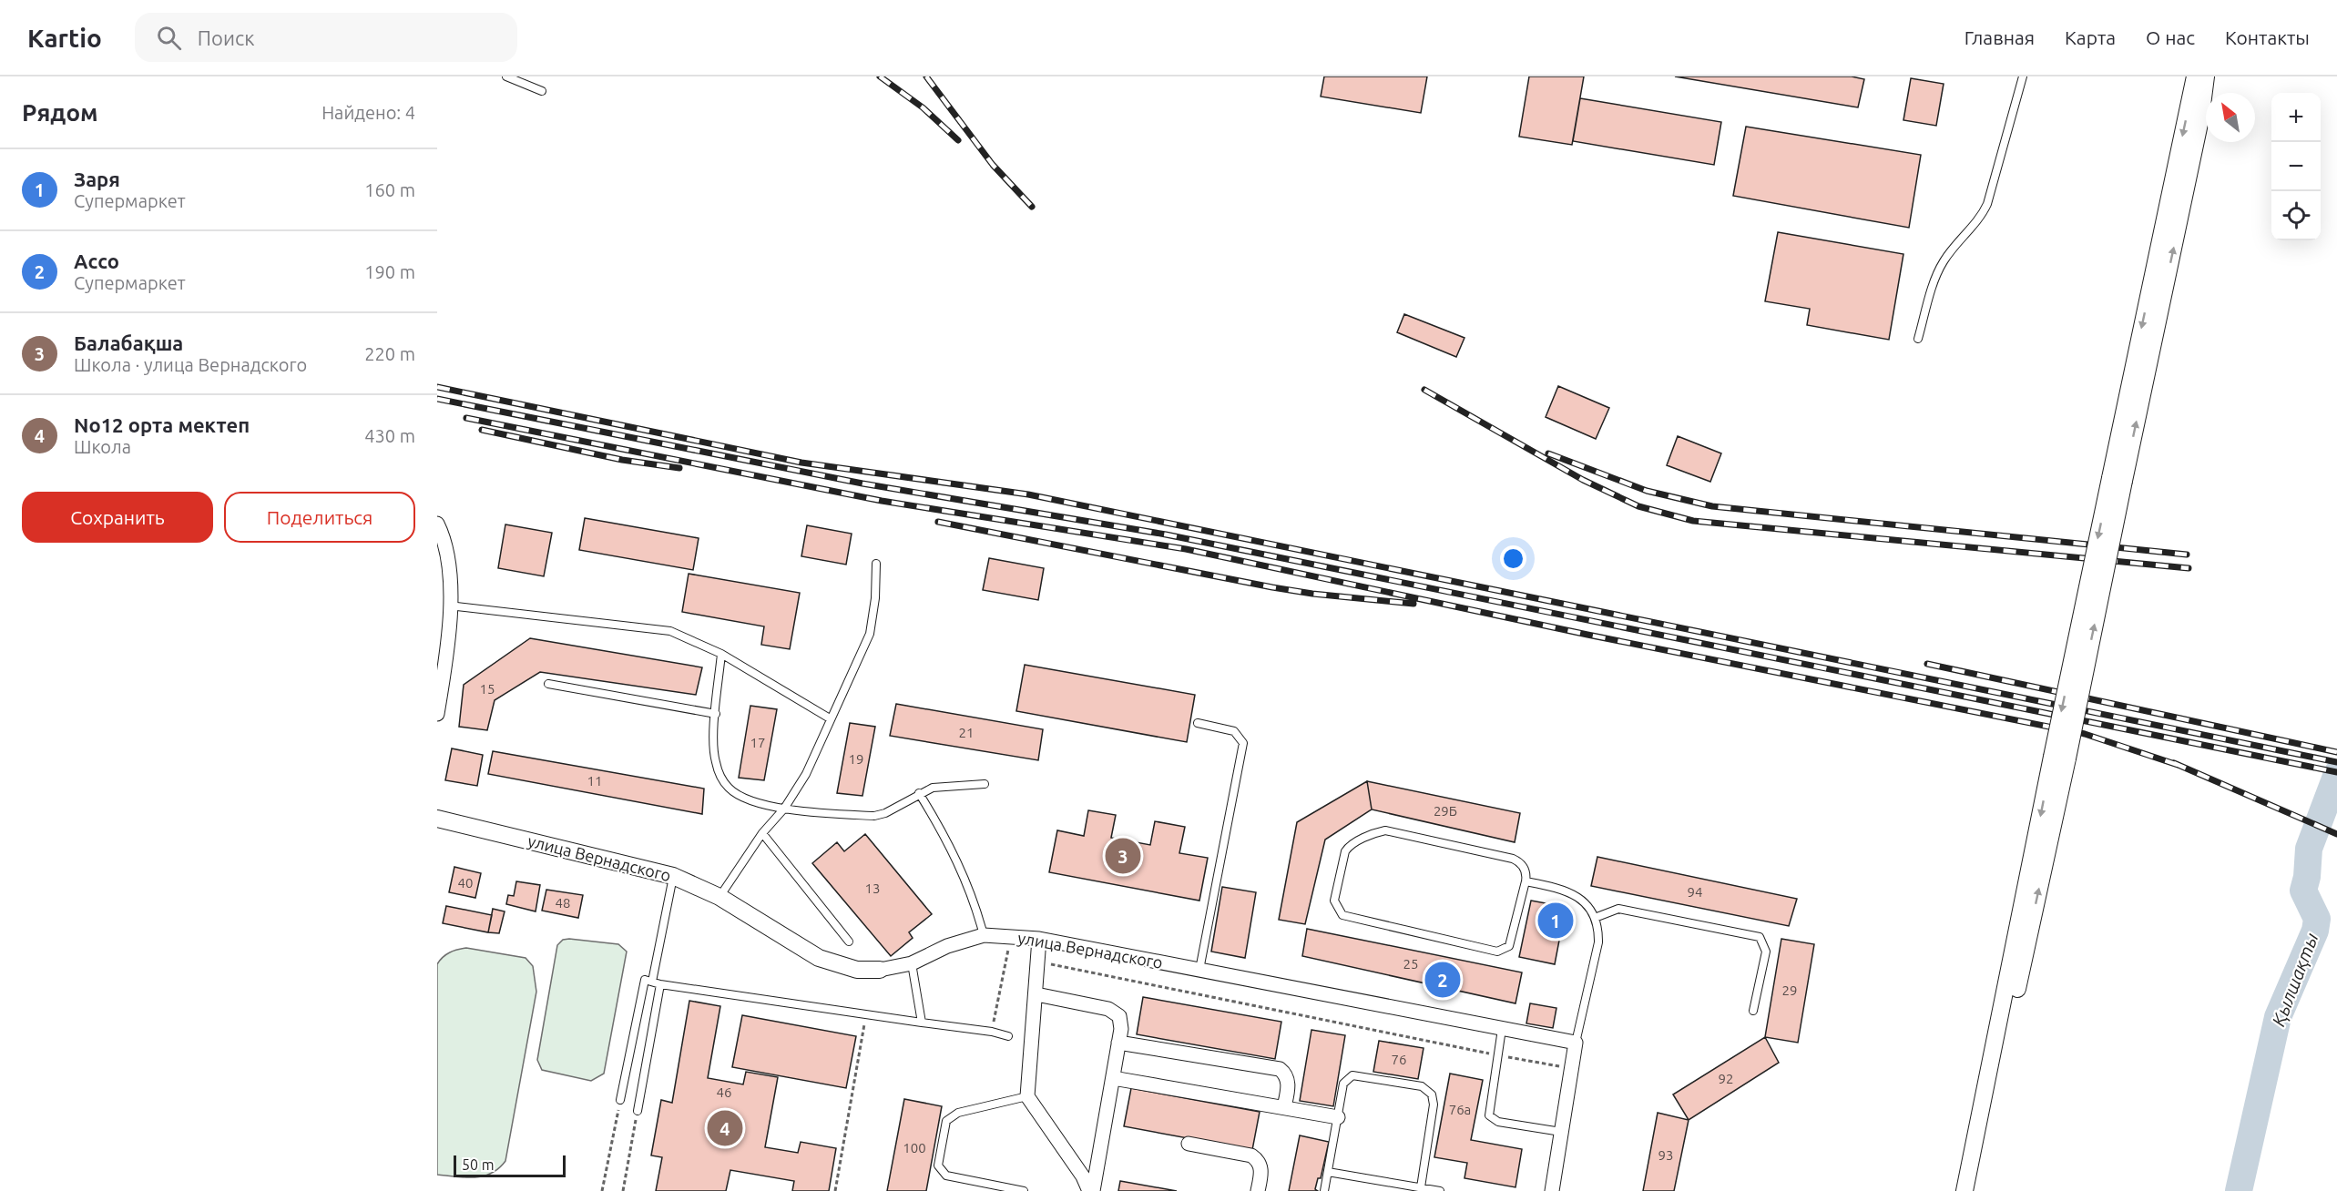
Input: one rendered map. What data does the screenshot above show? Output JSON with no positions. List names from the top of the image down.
{
  "streets": {
    "street": ["улица Вернадского"]
  },
  "water": ["Қылшақты"],
  "house_numbers": [
    "15",
    "21",
    "17",
    "19",
    "11",
    "29Б",
    "40",
    "13",
    "94",
    "48",
    "25",
    "29",
    "76",
    "92",
    "46",
    "76а",
    "100",
    "93"
  ],
  "scale_bar": "50 m",
  "north": "top left",
  "page": {
    "header": "Kartio",
    "search": "Поиск",
    "nav": [
      "Главная",
      "Карта",
      "О нас",
      "Контакты"
    ],
    "heading": ["Рядом", "Найдено: 4"],
    "map_buttons": ["+", "−"],
    "list": [
      {
        "mark": "1",
        "name": "Заря",
        "note": "Супермаркет",
        "value": "160 m"
      },
      {
        "mark": "2",
        "name": "Ассо",
        "note": "Супермаркет",
        "value": "190 m"
      },
      {
        "mark": "3",
        "name": "Балабақша",
        "note": "Школа · улица Вернадского",
        "value": "220 m"
      },
      {
        "mark": "4",
        "name": "No12 орта мектеп",
        "note": "Школа",
        "value": "430 m"
      }
    ],
    "buttons": ["Сохранить", "Поделиться"],
    "pins": [
      "3",
      "1",
      "2",
      "4"
    ],
    "scale": "50 m"
  }
}
